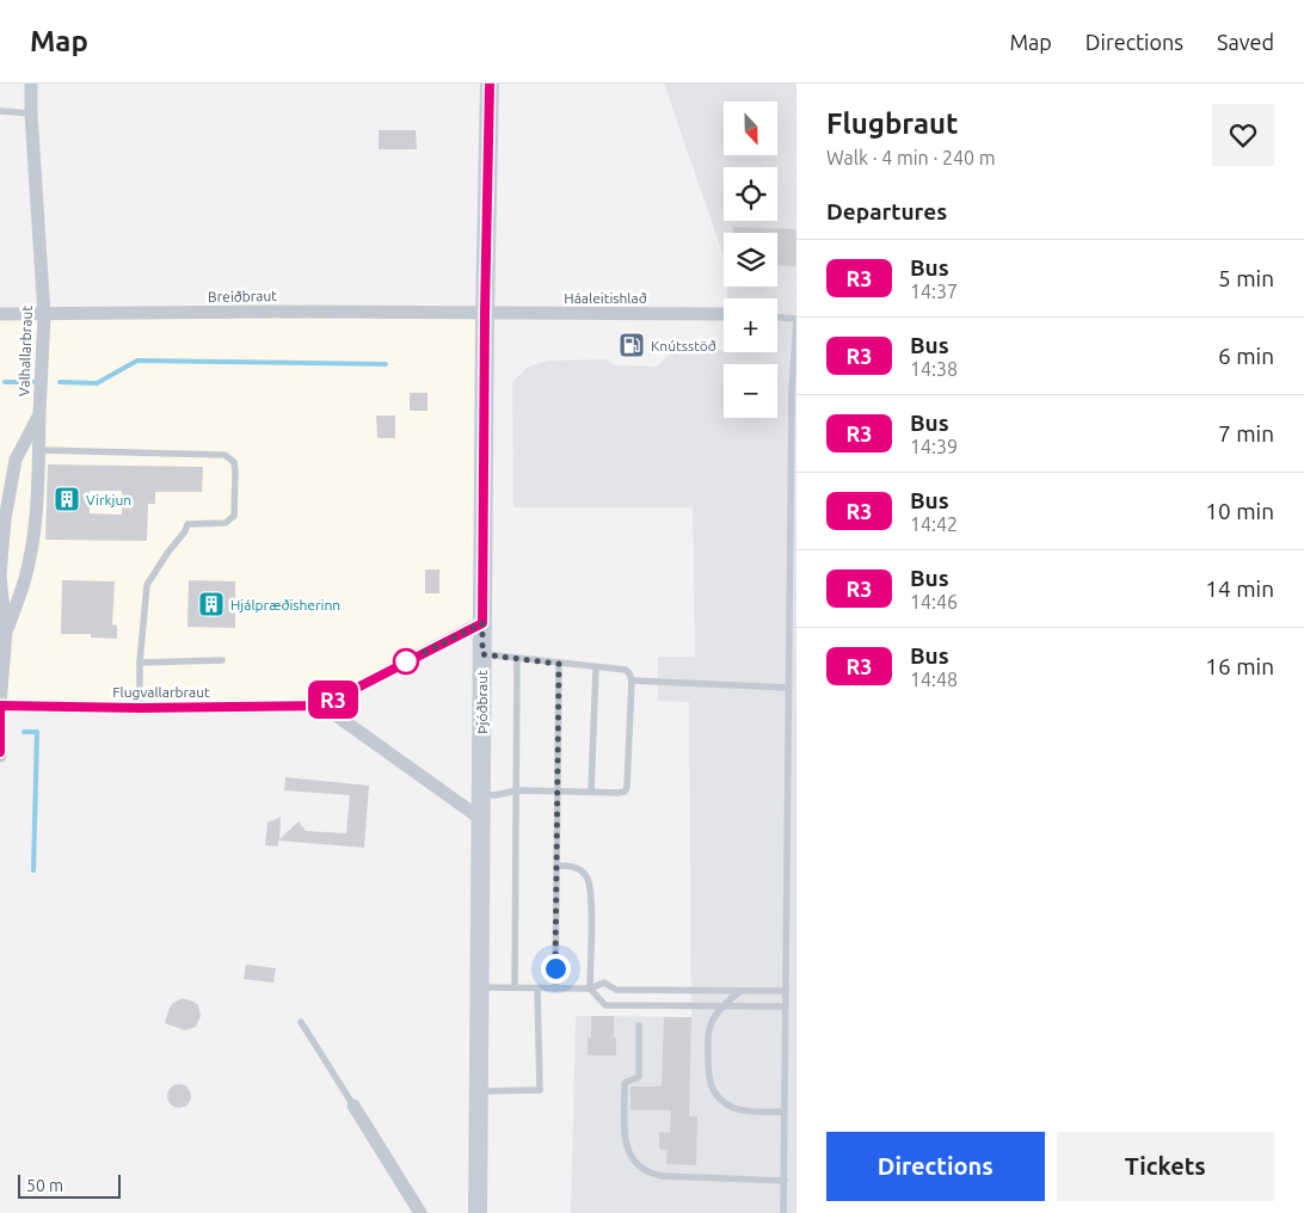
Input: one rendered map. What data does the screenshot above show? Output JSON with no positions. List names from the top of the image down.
{
  "streets": {
    "street": [
      "Breiðbraut",
      "Háaleitishlað",
      "Valhallarbraut",
      "Flugvallarbraut",
      "Þjóðbraut"
    ]
  },
  "crossings": [
    ["Breiðbraut", "Háaleitishlað"],
    ["Breiðbraut", "Valhallarbraut"],
    ["Breiðbraut", "Þjóðbraut"],
    ["Háaleitishlað", "Þjóðbraut"],
    ["Valhallarbraut", "Flugvallarbraut"],
    ["Flugvallarbraut", "Þjóðbraut"]
  ],
  "places": {
    "fuel station": ["Knútsstöð"],
    "building": ["Virkjun", "Hjálpræðisherinn"]
  },
  "lines": ["bus line R3"],
  "scale_bar": "50 m",
  "north": "bottom",
  "page": {
    "header": "Map",
    "nav": ["Map", "Directions", "Saved"],
    "on_map": "R3",
    "heading": [
      ["Flugbraut", "Walk · 4 min · 240 m"],
      "Departures"
    ],
    "map_buttons": ["+", "−"],
    "list": [
      {
        "mark": "R3",
        "name": "Bus",
        "note": "14:37",
        "value": "5 min"
      },
      {
        "mark": "R3",
        "name": "Bus",
        "note": "14:38",
        "value": "6 min"
      },
      {
        "mark": "R3",
        "name": "Bus",
        "note": "14:39",
        "value": "7 min"
      },
      {
        "mark": "R3",
        "name": "Bus",
        "note": "14:42",
        "value": "10 min"
      },
      {
        "mark": "R3",
        "name": "Bus",
        "note": "14:46",
        "value": "14 min"
      },
      {
        "mark": "R3",
        "name": "Bus",
        "note": "14:48",
        "value": "16 min"
      }
    ],
    "buttons": ["Directions", "Tickets"],
    "scale": "50 m"
  }
}
